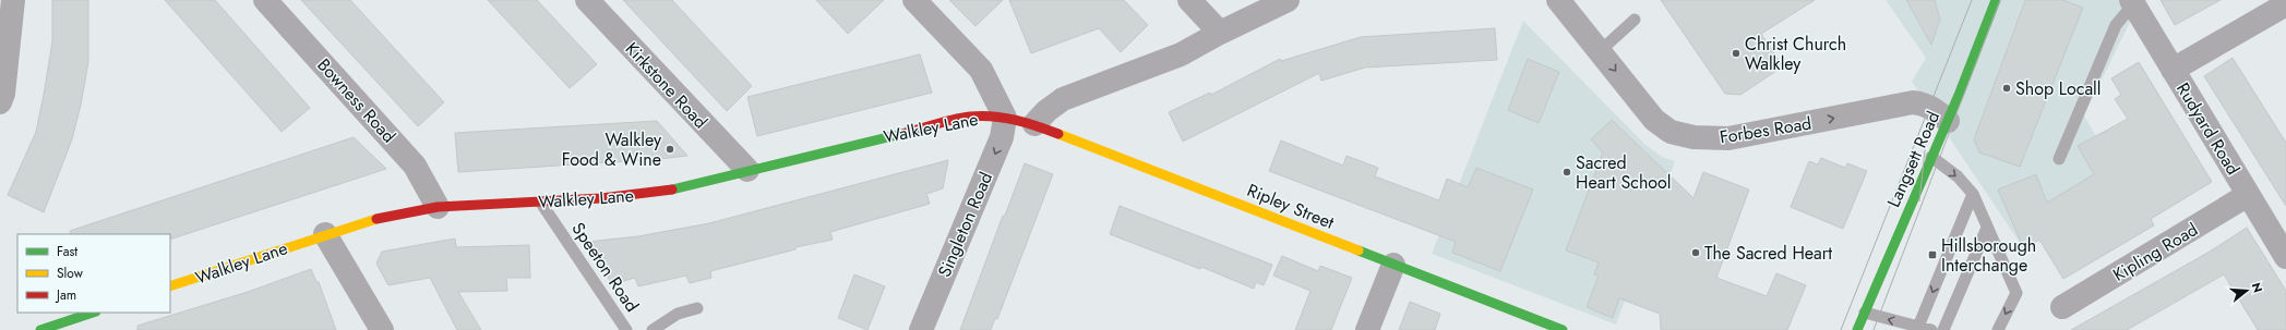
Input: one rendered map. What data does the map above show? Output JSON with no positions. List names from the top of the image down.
{
  "streets": {
    "street": [
      "Kirkstone Road",
      "Bowness Road",
      "Walkley Lane",
      "Rudyard Road",
      "Forbes Road",
      "Langsett Road",
      "Ripley Street",
      "Singleton Road",
      "Kipling Road"
    ],
    "lane": ["Speeton Road"]
  },
  "crossings": [
    ["Kirkstone Road", "Walkley Lane"],
    ["Bowness Road", "Walkley Lane"],
    ["Walkley Lane", "Ripley Street"],
    ["Walkley Lane", "Singleton Road"],
    ["Walkley Lane", "Speeton Road"],
    ["Rudyard Road", "Kipling Road"],
    ["Forbes Road", "Langsett Road"],
    ["Ripley Street", "Singleton Road"]
  ],
  "one_way": ["Forbes Road", "Singleton Road"],
  "places": {
    "other": [
      "Christ Church Walkley",
      "Shop Locall",
      "Walkley Food & Wine",
      "Sacred Heart School",
      "The Sacred Heart"
    ],
    "transit": ["Hillsborough Interchange"]
  },
  "legend": ["Fast", "Slow", "Jam"],
  "north": "right"
}
